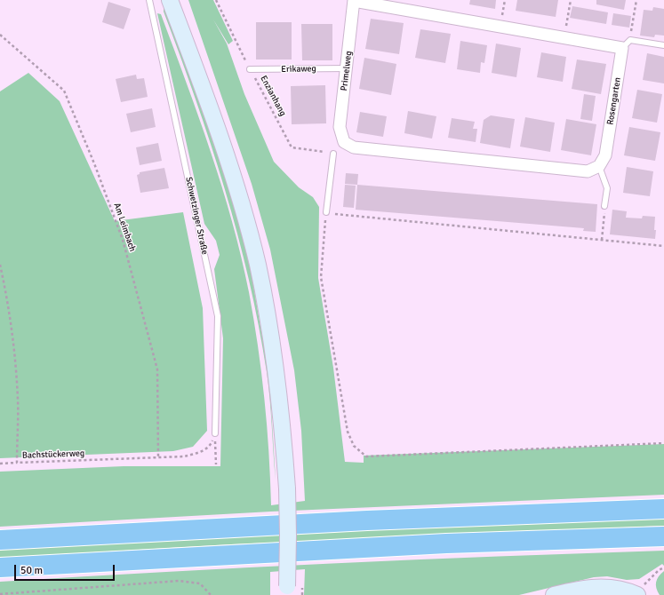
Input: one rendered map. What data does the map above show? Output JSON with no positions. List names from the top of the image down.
{
  "streets": {
    "street": ["Primelweg", "Rosengarten"],
    "lane": ["Erikaweg", "Schwetzinger Straße"],
    "path": ["Enzianhang", "Am Leimbach", "Bachstückerweg"]
  },
  "crossings": [
    ["Erikaweg", "Primelweg"],
    ["Erikaweg", "Enzianhang"],
    ["Primelweg", "Rosengarten"],
    ["Schwetzinger Straße", "Bachstückerweg"],
    ["Am Leimbach", "Bachstückerweg"]
  ],
  "scale_bar": "50 m"
}
